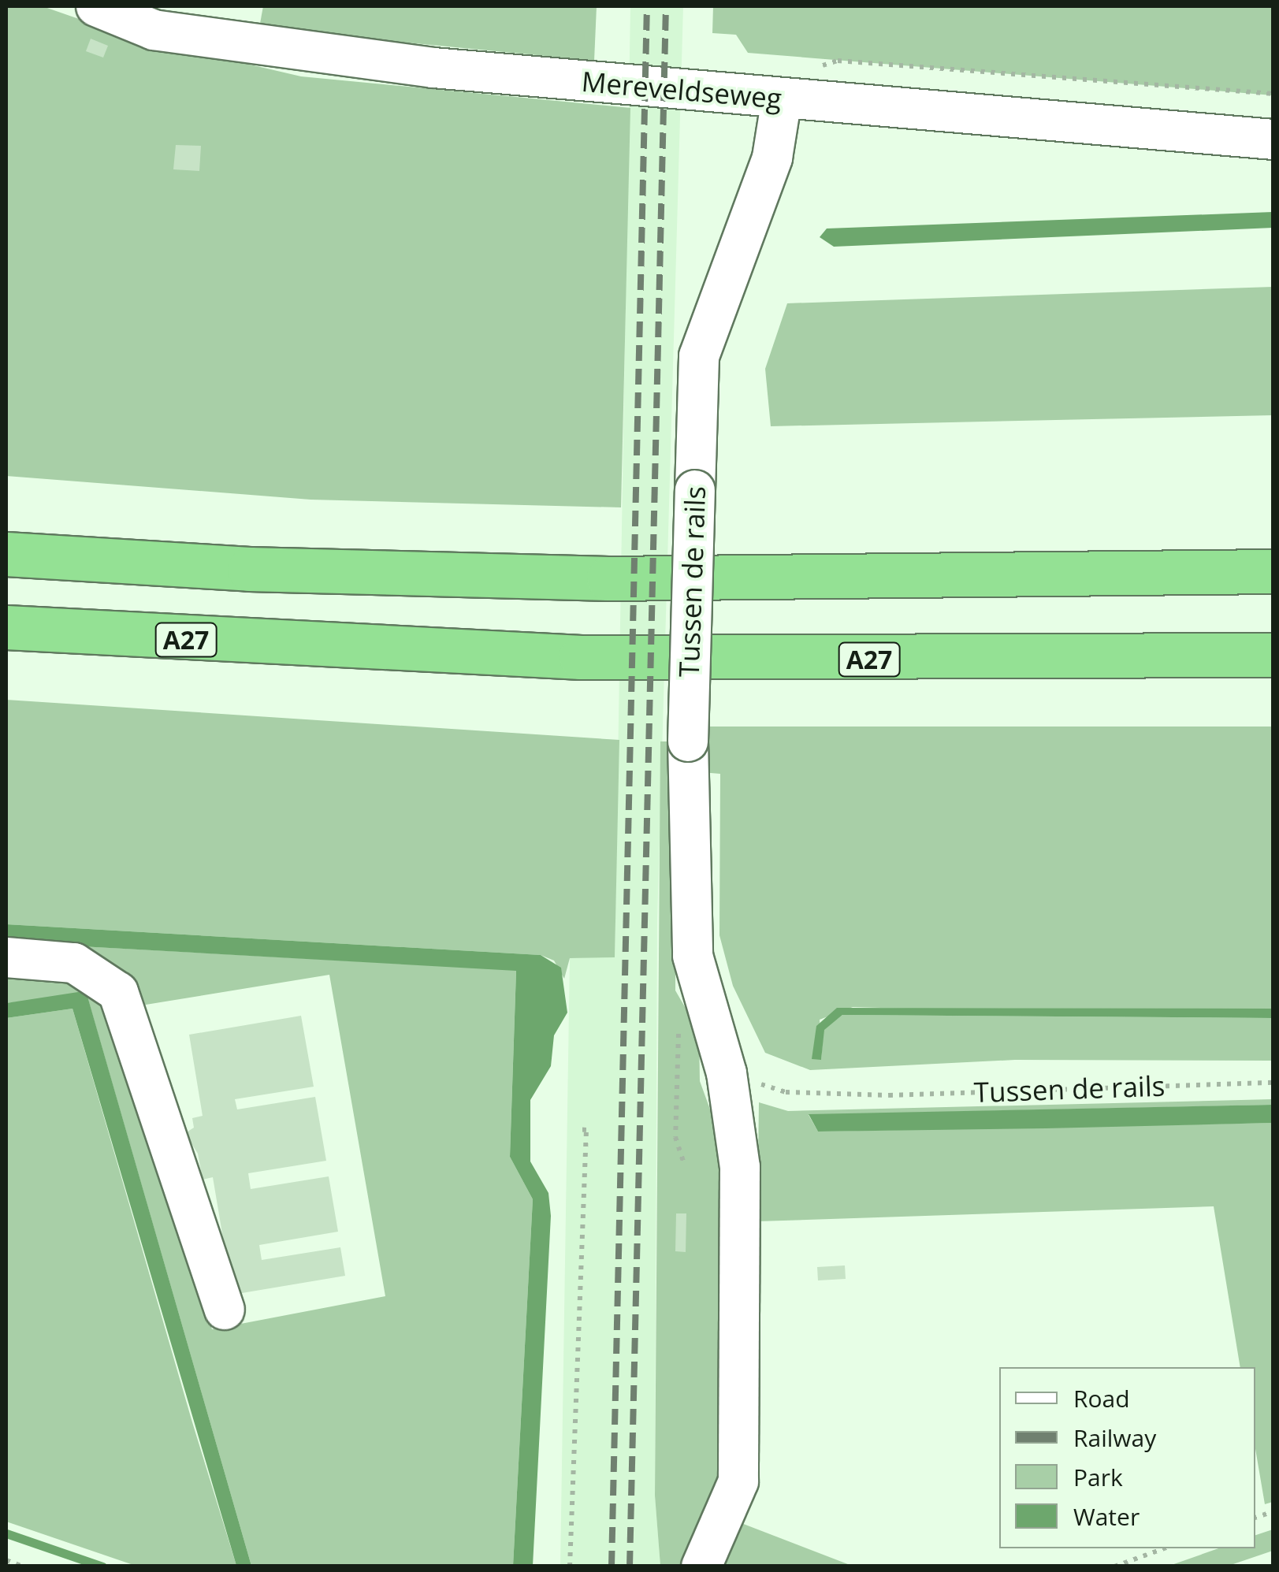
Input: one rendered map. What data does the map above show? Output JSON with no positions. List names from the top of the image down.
{
  "streets": {
    "highway": ["A27"],
    "street": ["Mereveldseweg", "Tussen de rails"]
  },
  "crossings": [
    ["Mereveldseweg", "Tussen de rails"]
  ],
  "legend": [
    "Road",
    "Railway",
    "Park",
    "Water"
  ]
}
